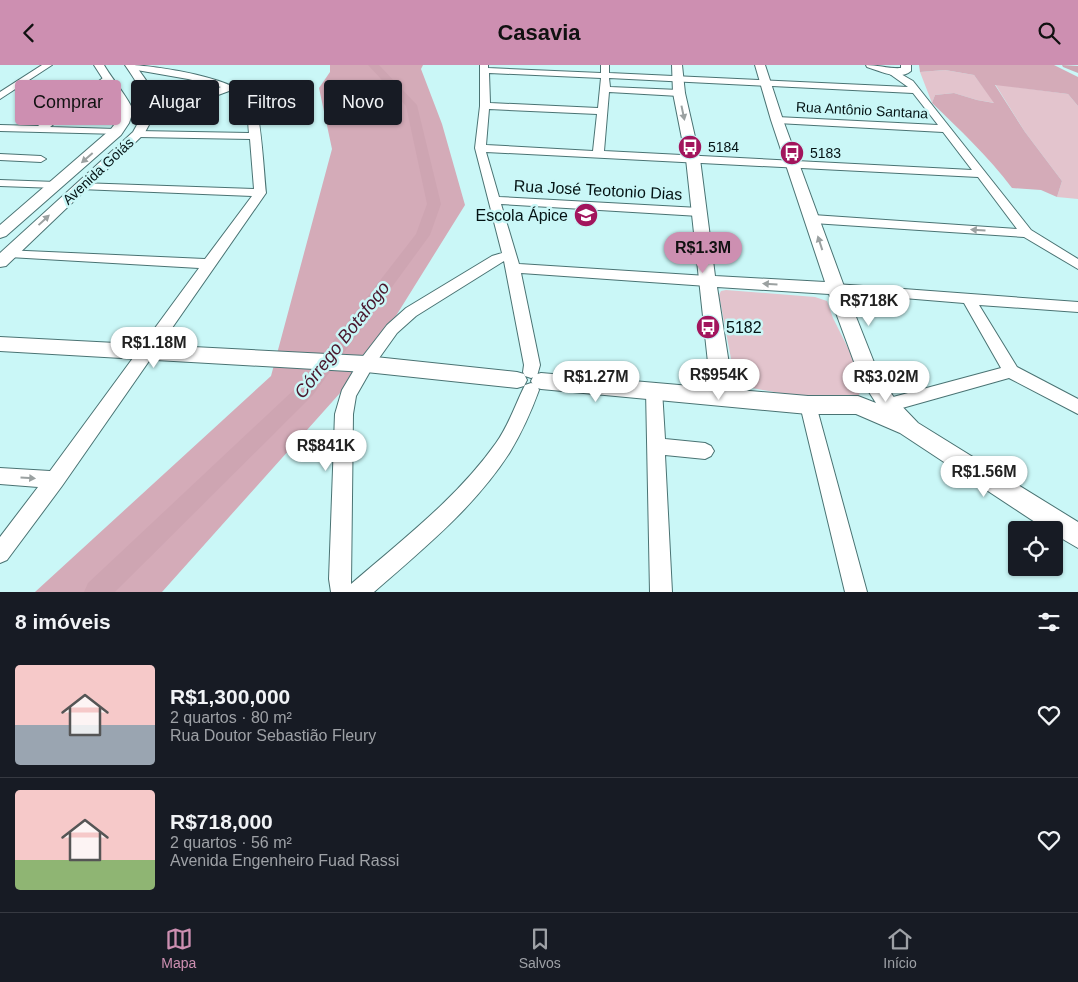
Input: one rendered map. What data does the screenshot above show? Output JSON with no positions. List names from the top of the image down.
{
  "streets": {
    "main road": ["Avenida Goiás"],
    "street": ["Rua Antônio Santana", "Rua José Teotonio Dias"]
  },
  "water": ["Córrego Botafogo"],
  "places": {
    "bus stop": ["5184", "5183", "5182"],
    "school or university": ["Escola Ápice"]
  },
  "page": {
    "header": "Casavia",
    "chip": [
      "Comprar",
      "Alugar",
      "Filtros",
      "Novo"
    ],
    "price": [
      "R$1.3M",
      "R$718K",
      "R$1.18M",
      "R$954K",
      "R$1.27M",
      "R$3.02M",
      "R$841K",
      "R$1.56M"
    ],
    "heading": "8 imóveis",
    "list": [
      {
        "name": "R$1,300,000",
        "note": "2 quartos · 80 m² · Rua Doutor Sebastião Fleury"
      },
      {
        "name": "R$718,000",
        "note": "2 quartos · 56 m² · Avenida Engenheiro Fuad Rassi"
      }
    ],
    "tabs": ["Mapa", "Salvos", "Início"]
  }
}
